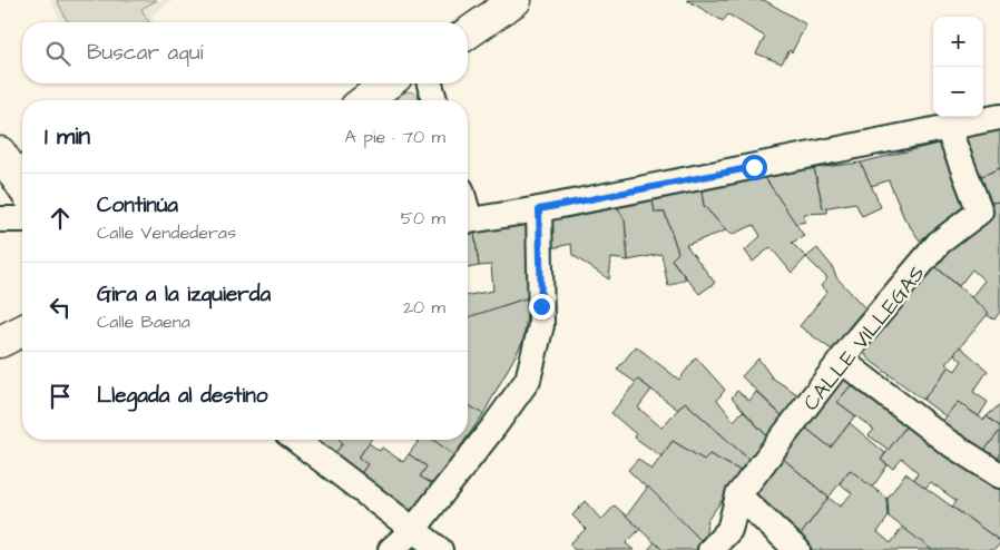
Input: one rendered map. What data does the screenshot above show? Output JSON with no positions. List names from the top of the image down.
{
  "streets": {
    "street": ["CALLE VILLEGAS"]
  },
  "page": {
    "map_buttons": ["+", "−"],
    "search": "Buscar aquí",
    "heading": ["1 min", "A pie · 70 m"],
    "list": [
      ["Continúa", "Calle Vendederas", "50 m"],
      ["Gira a la izquierda", "Calle Baena", "20 m"],
      "Llegada al destino"
    ]
  }
}
